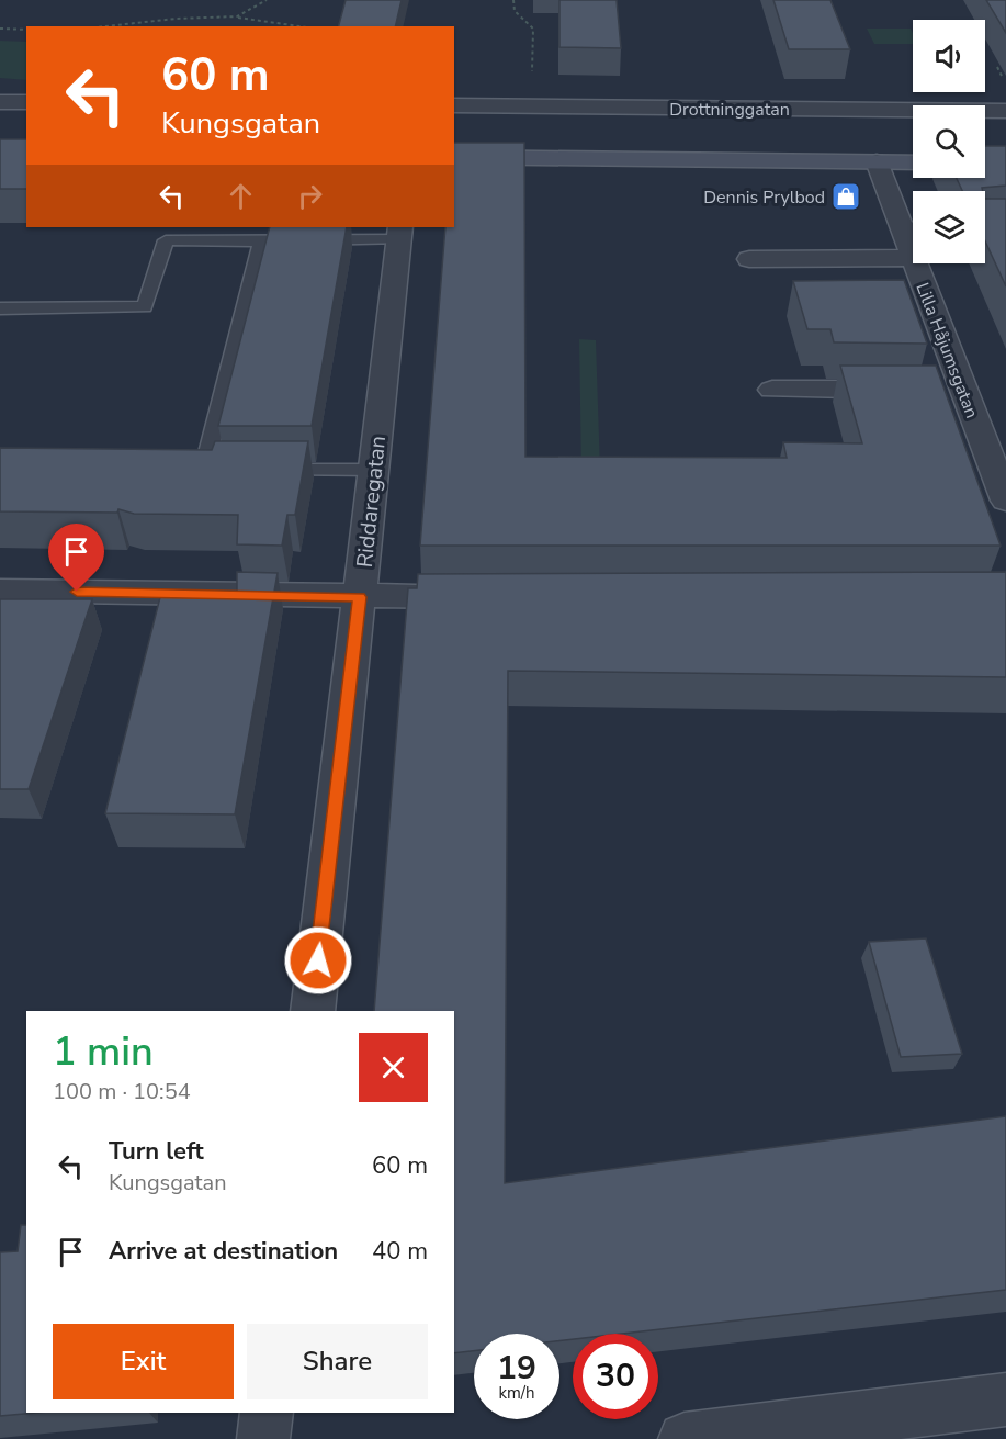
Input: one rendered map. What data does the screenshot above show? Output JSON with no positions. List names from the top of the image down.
{
  "streets": {
    "street": ["Drottninggatan", "Lilla Håjumsgatan", "Riddaregatan"]
  },
  "places": {
    "shop": ["Dennis Prylbod"]
  },
  "page": {
    "turn": ["60 m", "Kungsgatan"],
    "heading": ["1 min", "100 m · 10:54"],
    "list": [
      {
        "name": "Turn left",
        "note": "Kungsgatan",
        "value": "60 m"
      },
      {
        "name": "Arrive at destination",
        "value": "40 m"
      }
    ],
    "buttons": ["Exit", "Share"],
    "speed": "19 km/h",
    "limit": "30"
  }
}
